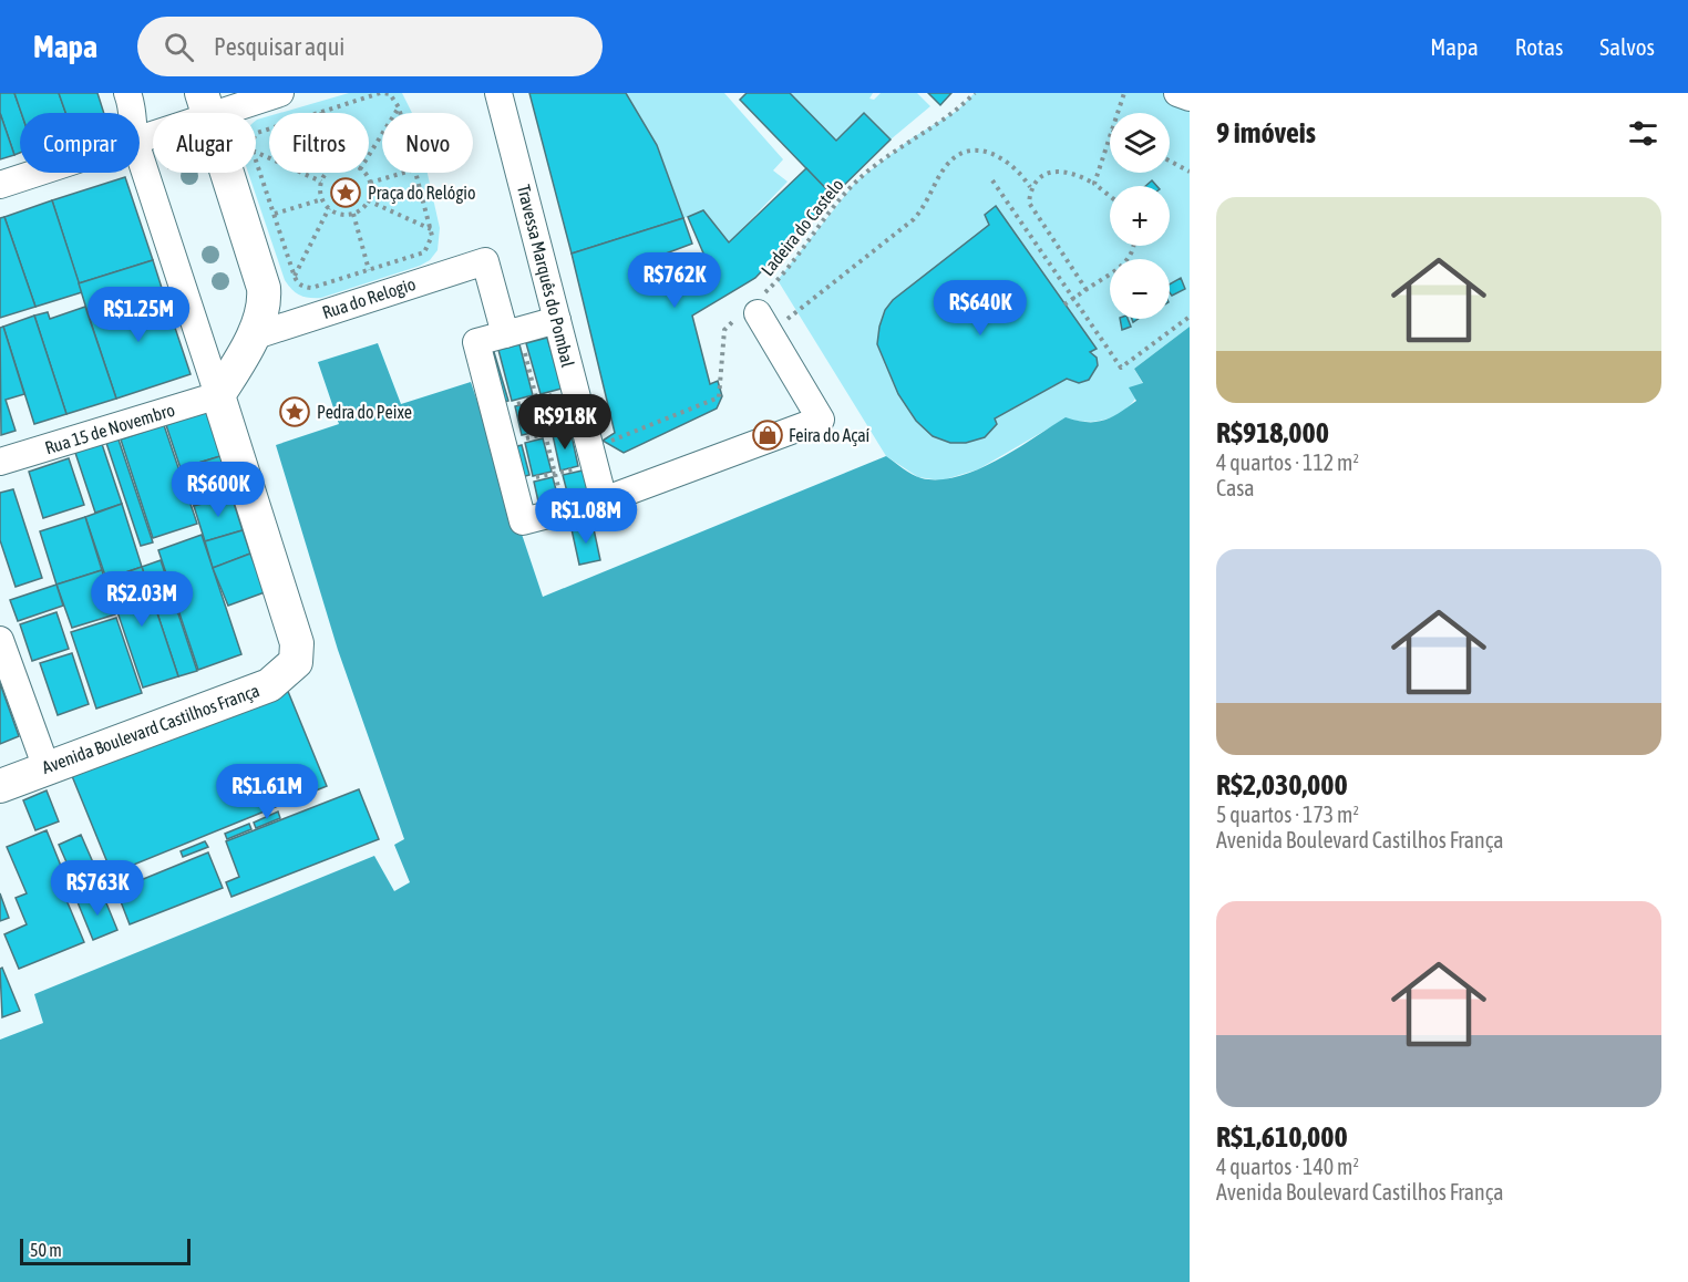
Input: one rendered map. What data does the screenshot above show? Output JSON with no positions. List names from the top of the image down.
{
  "streets": {
    "main road": ["Avenida Boulevard Castilhos França"],
    "street": ["Travessa Marquês do Pombal", "Rua do Relogio", "Rua 15 de Novembro"],
    "path": ["Ladeira do Castelo"]
  },
  "crossings": [
    ["Ladeira do Castelo", "Travessa Marquês do Pombal"],
    ["Rua 15 de Novembro", "Avenida Boulevard Castilhos França"]
  ],
  "places": {
    "place": ["Praça do Relógio", "Pedra do Peixe"],
    "shop": ["Feira do Açaí"]
  },
  "scale_bar": "50 m",
  "page": {
    "header": "Mapa",
    "search": "Pesquisar aqui",
    "nav": ["Mapa", "Rotas", "Salvos"],
    "heading": "9 imóveis",
    "map_buttons": ["+", "−"],
    "chip": [
      "Comprar",
      "Alugar",
      "Filtros",
      "Novo"
    ],
    "list": [
      {
        "name": "R$918,000",
        "note": "4 quartos · 112 m² · Casa"
      },
      {
        "name": "R$2,030,000",
        "note": "5 quartos · 173 m² · Avenida Boulevard Castilhos França"
      },
      {
        "name": "R$1,610,000",
        "note": "4 quartos · 140 m² · Avenida Boulevard Castilhos França"
      }
    ],
    "price": [
      "R$762K",
      "R$640K",
      "R$1.25M",
      "R$918K",
      "R$600K",
      "R$1.08M",
      "R$2.03M",
      "R$1.61M",
      "R$763K"
    ],
    "scale": "50 m"
  }
}
